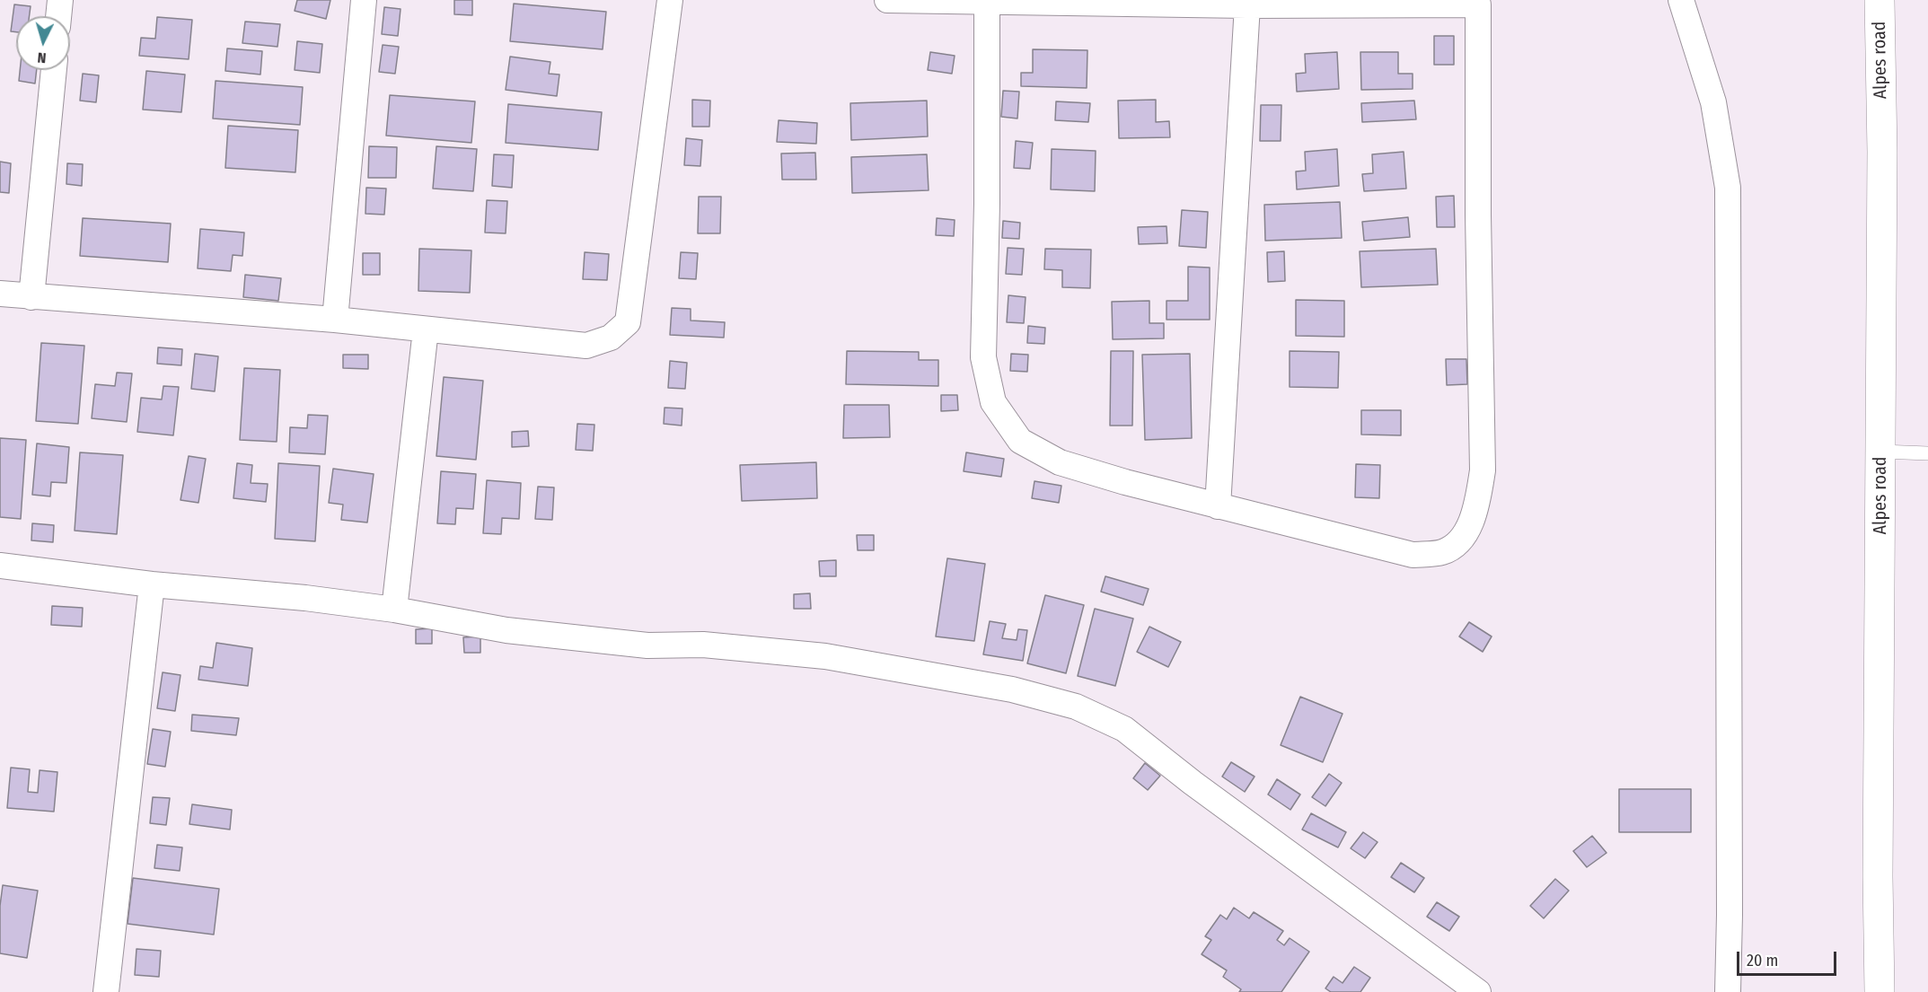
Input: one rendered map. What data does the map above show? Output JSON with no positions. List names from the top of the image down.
{
  "streets": {
    "street": ["Alpes road"]
  },
  "scale_bar": "20 m",
  "north": "bottom"
}
